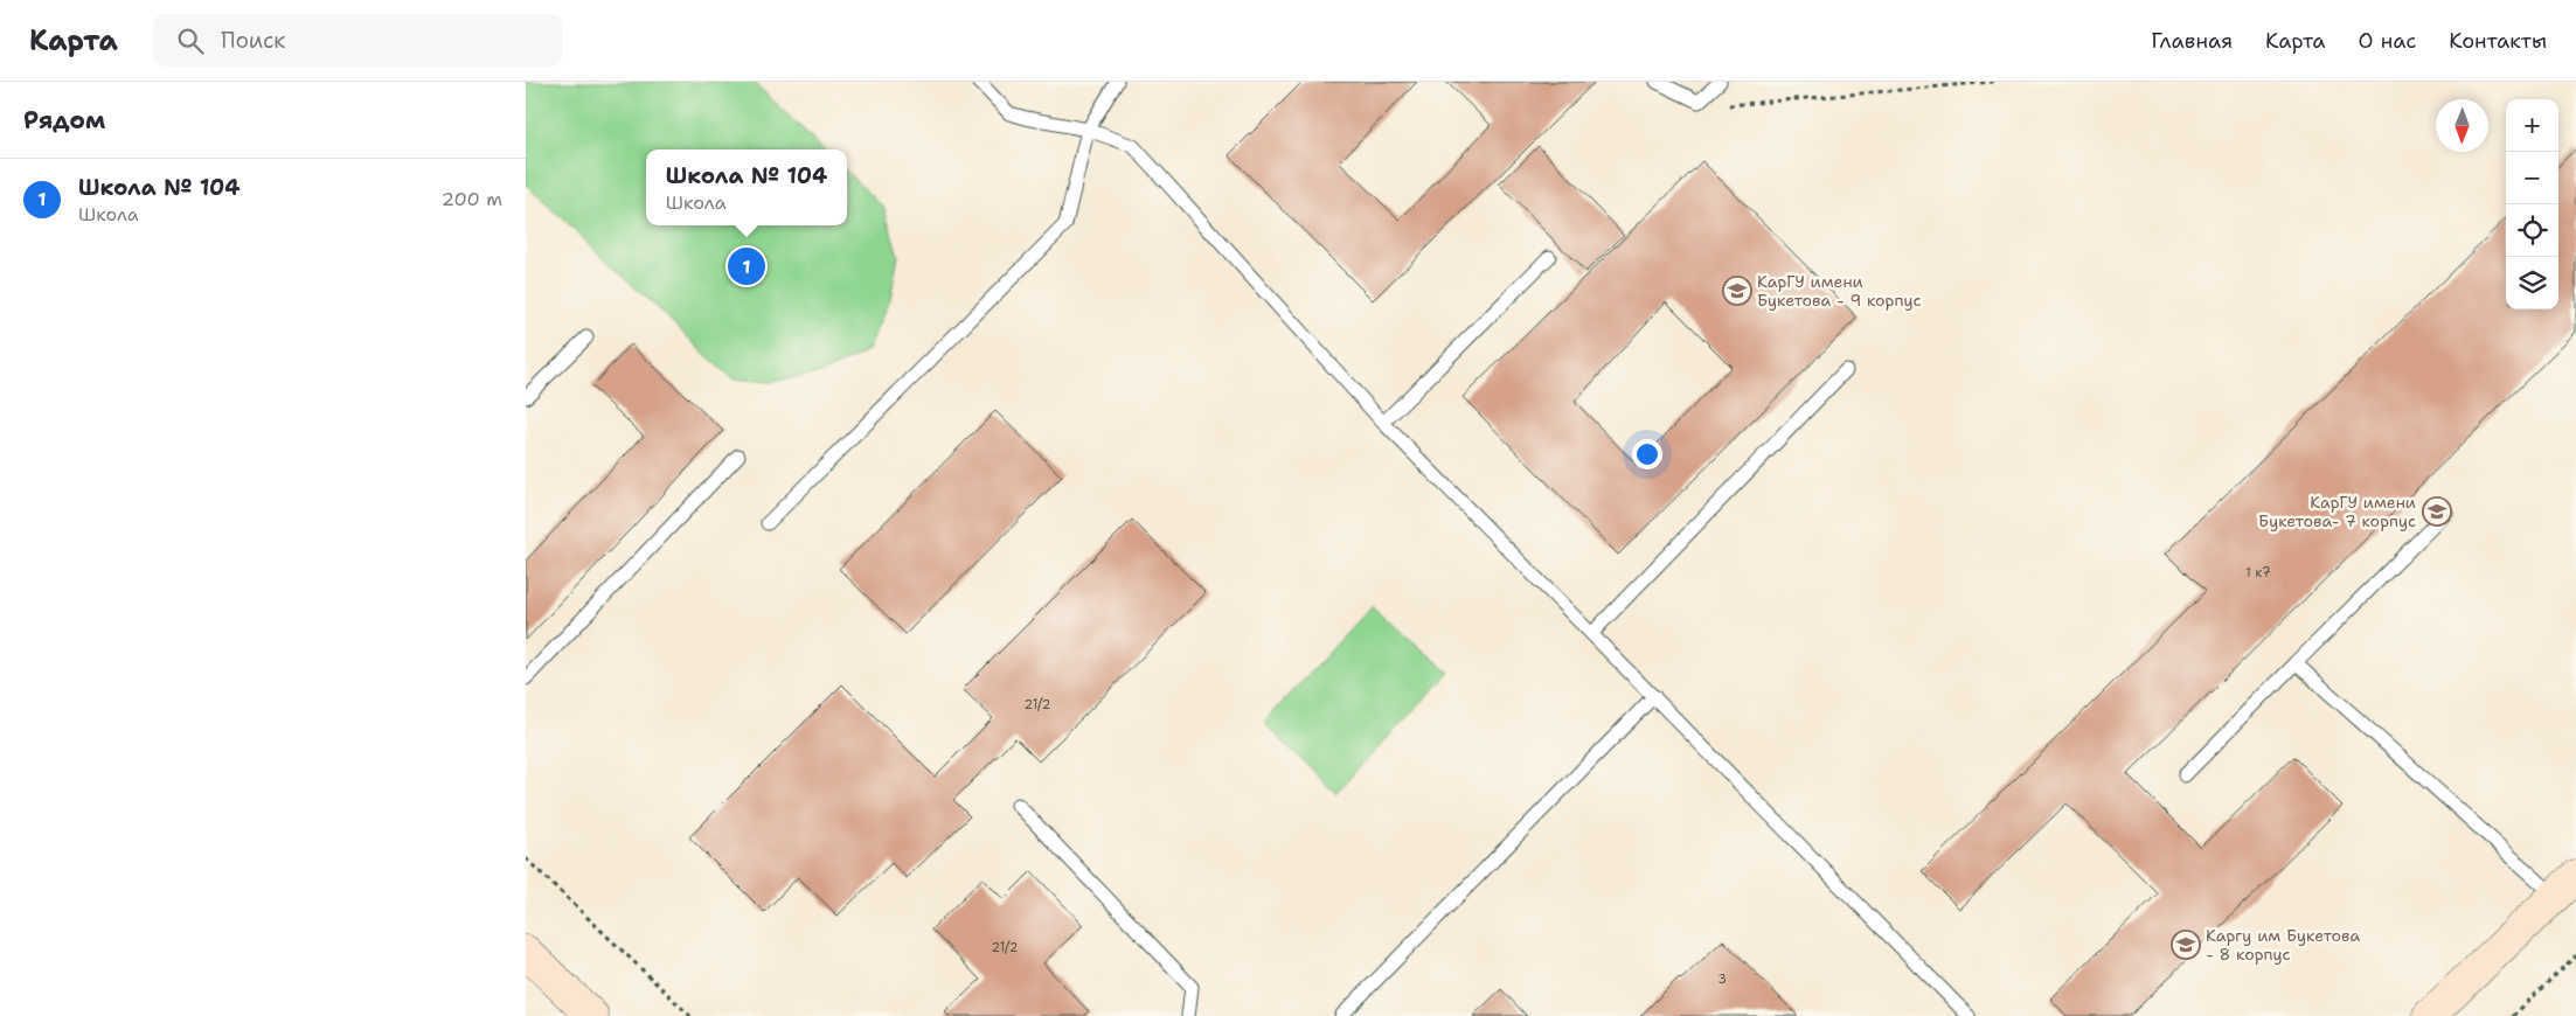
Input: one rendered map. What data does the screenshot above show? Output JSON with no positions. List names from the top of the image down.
{
  "places": {
    "school or university": ["КарГУ имени Букетова - 9 корпус", "КарГУ имени Букетова- 7 корпус", "Каргу им Букетова - 8 корпус"]
  },
  "house_numbers": [
    "1 к7",
    "21/2",
    "21/2",
    "3"
  ],
  "north": "bottom",
  "page": {
    "header": "Карта",
    "search": "Поиск",
    "nav": [
      "Главная",
      "Карта",
      "О нас",
      "Контакты"
    ],
    "heading": "Рядом",
    "map_buttons": ["+", "−"],
    "popup": ["Школа № 104", "Школа"],
    "list": [
      {
        "mark": "1",
        "name": "Школа № 104",
        "note": "Школа",
        "value": "200 m"
      }
    ],
    "pins": "1"
  }
}
